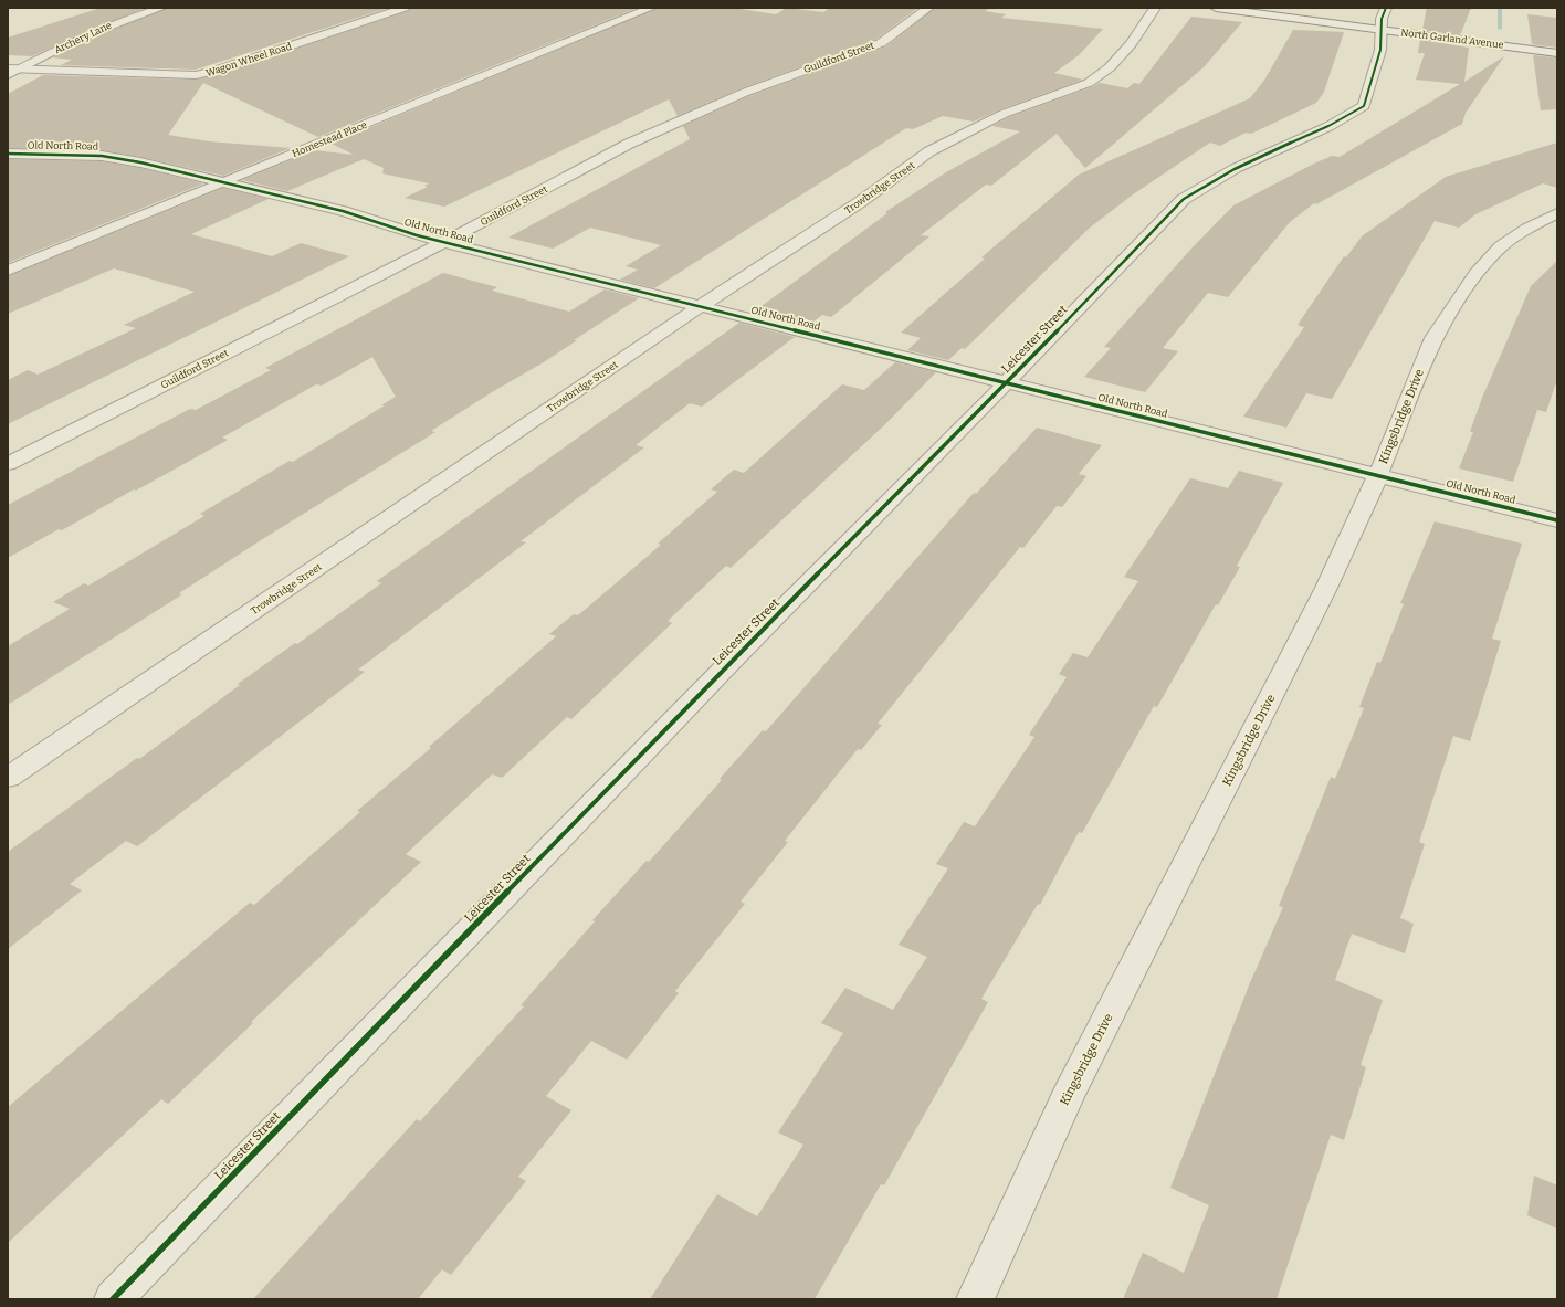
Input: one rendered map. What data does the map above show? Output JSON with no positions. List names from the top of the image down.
{
  "streets": {
    "street": [
      "Archery Lane",
      "North Garland Avenue",
      "Guildford Street",
      "Wagon Wheel Road",
      "Homestead Place",
      "Old North Road",
      "Trowbridge Street",
      "Leicester Street",
      "Kingsbridge Drive"
    ]
  },
  "crossings": [
    ["Archery Lane", "Wagon Wheel Road"],
    ["North Garland Avenue", "Leicester Street"],
    ["Guildford Street", "Old North Road"],
    ["Homestead Place", "Old North Road"],
    ["Old North Road", "Trowbridge Street"],
    ["Old North Road", "Leicester Street"],
    ["Old North Road", "Kingsbridge Drive"]
  ]
}
